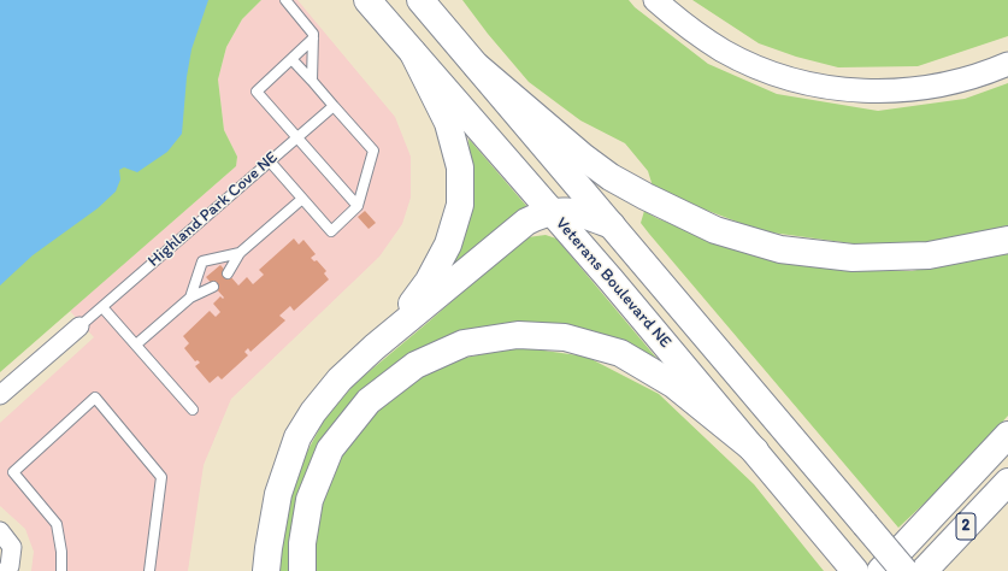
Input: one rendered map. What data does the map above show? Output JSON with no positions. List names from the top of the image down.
{
  "streets": {
    "main road": ["Veterans Boulevard NE", "2"],
    "street": ["Highland Park Cove NE"]
  }
}
